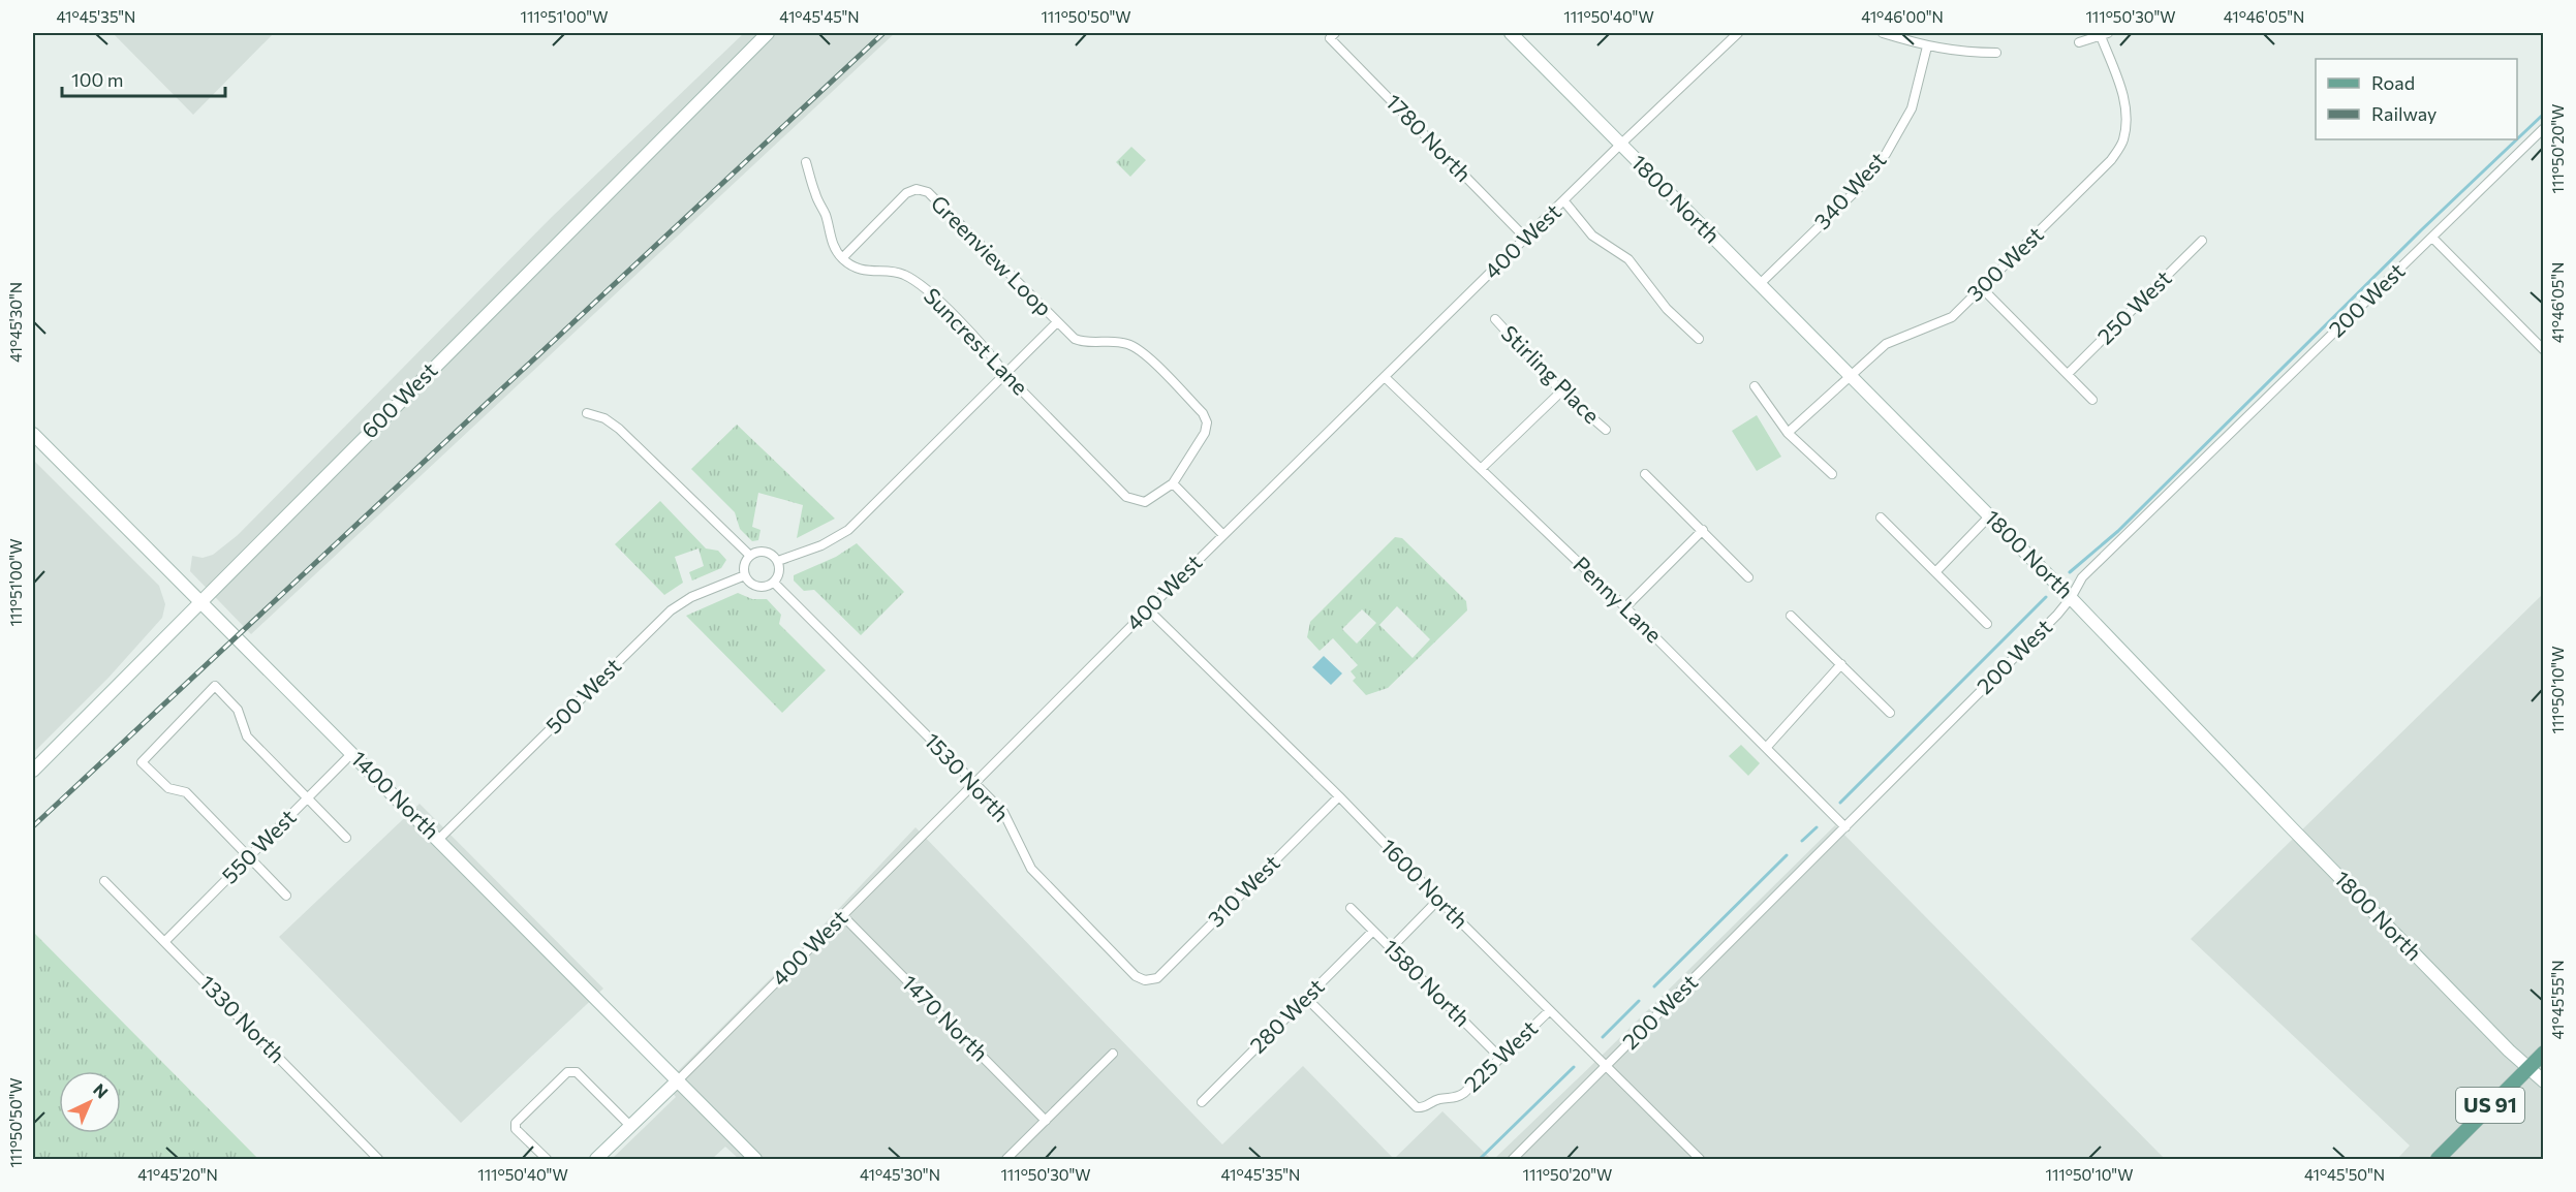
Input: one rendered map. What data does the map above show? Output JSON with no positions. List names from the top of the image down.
{
  "streets": {
    "main road": ["US 91"],
    "street": [
      "1780 North",
      "340 West",
      "1800 North",
      "400 West",
      "Greenview Loop",
      "300 West",
      "200 West",
      "250 West",
      "Suncrest Lane",
      "Stirling Place",
      "600 West",
      "Penny Lane",
      "500 West",
      "1530 North",
      "1400 North",
      "550 West",
      "1600 North",
      "310 West",
      "1580 North",
      "280 West",
      "1470 North",
      "1330 North",
      "225 West"
    ]
  },
  "crossings": [
    ["1780 North", "400 West"],
    ["340 West", "1800 North"],
    ["1800 North", "400 West"],
    ["1800 North", "300 West"],
    ["1800 North", "200 West"],
    ["1800 North", "US 91"],
    ["400 West", "Penny Lane"],
    ["400 West", "1530 North"],
    ["400 West", "1400 North"],
    ["400 West", "1600 North"],
    ["400 West", "1470 North"],
    ["Greenview Loop", "Suncrest Lane"],
    ["200 West", "Penny Lane"],
    ["200 West", "1600 North"],
    ["600 West", "1400 North"],
    ["500 West", "1530 North"],
    ["500 West", "1400 North"],
    ["1530 North", "310 West"],
    ["1400 North", "550 West"],
    ["550 West", "1330 North"],
    ["1600 North", "310 West"],
    ["1600 North", "225 West"],
    ["1580 North", "280 West"],
    ["1580 North", "225 West"],
    ["280 West", "225 West"]
  ],
  "legend": ["Road", "Railway"],
  "scale_bar": "100 m",
  "north": "top right",
  "coordinates": [
    "41°45'35\"N",
    "111°51'00\"W",
    "41°45'45\"N",
    "111°50'50\"W",
    "111°50'40\"W",
    "41°46'00\"N",
    "111°50'30\"W",
    "41°46'05\"N",
    "111°50'20\"W",
    "41°45'30\"N",
    "111°50'10\"W",
    "41°45'55\"N",
    "41°45'20\"N",
    "41°45'50\"N"
  ]
}
